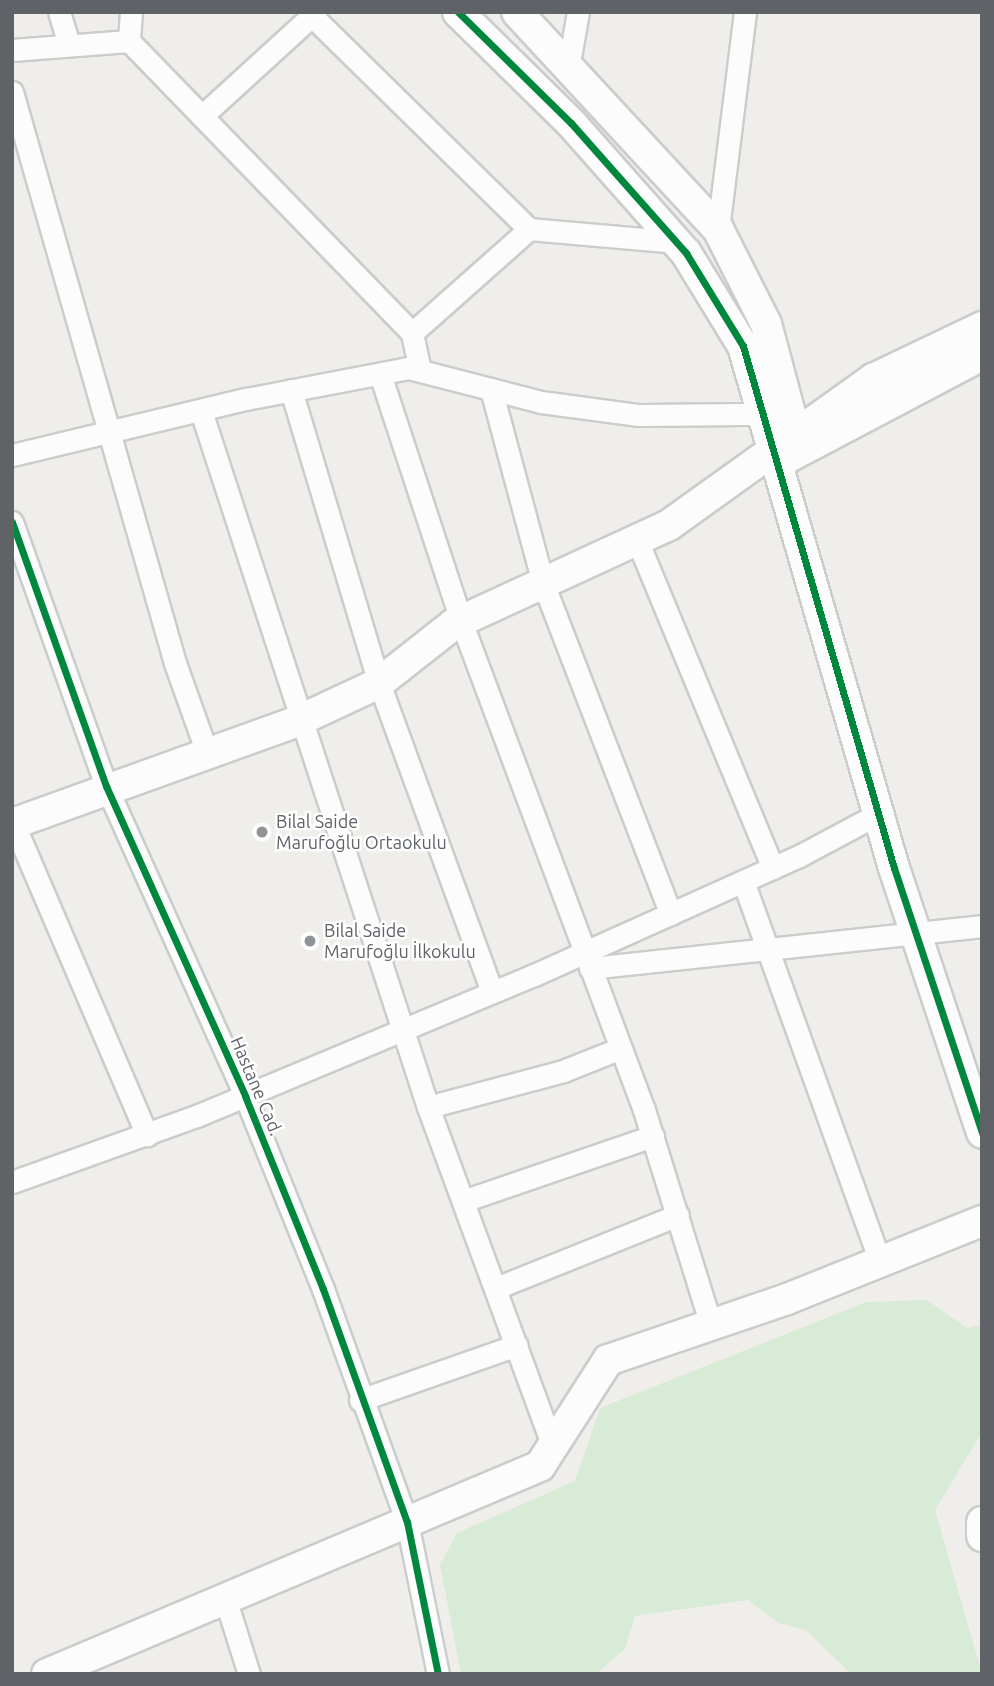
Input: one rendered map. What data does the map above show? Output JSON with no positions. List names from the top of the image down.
{
  "streets": {
    "street": ["Hastane Cad."]
  },
  "places": ["Bilal Saide Marufoğlu Ortaokulu", "Bilal Saide Marufoğlu İlkokulu"]
}
